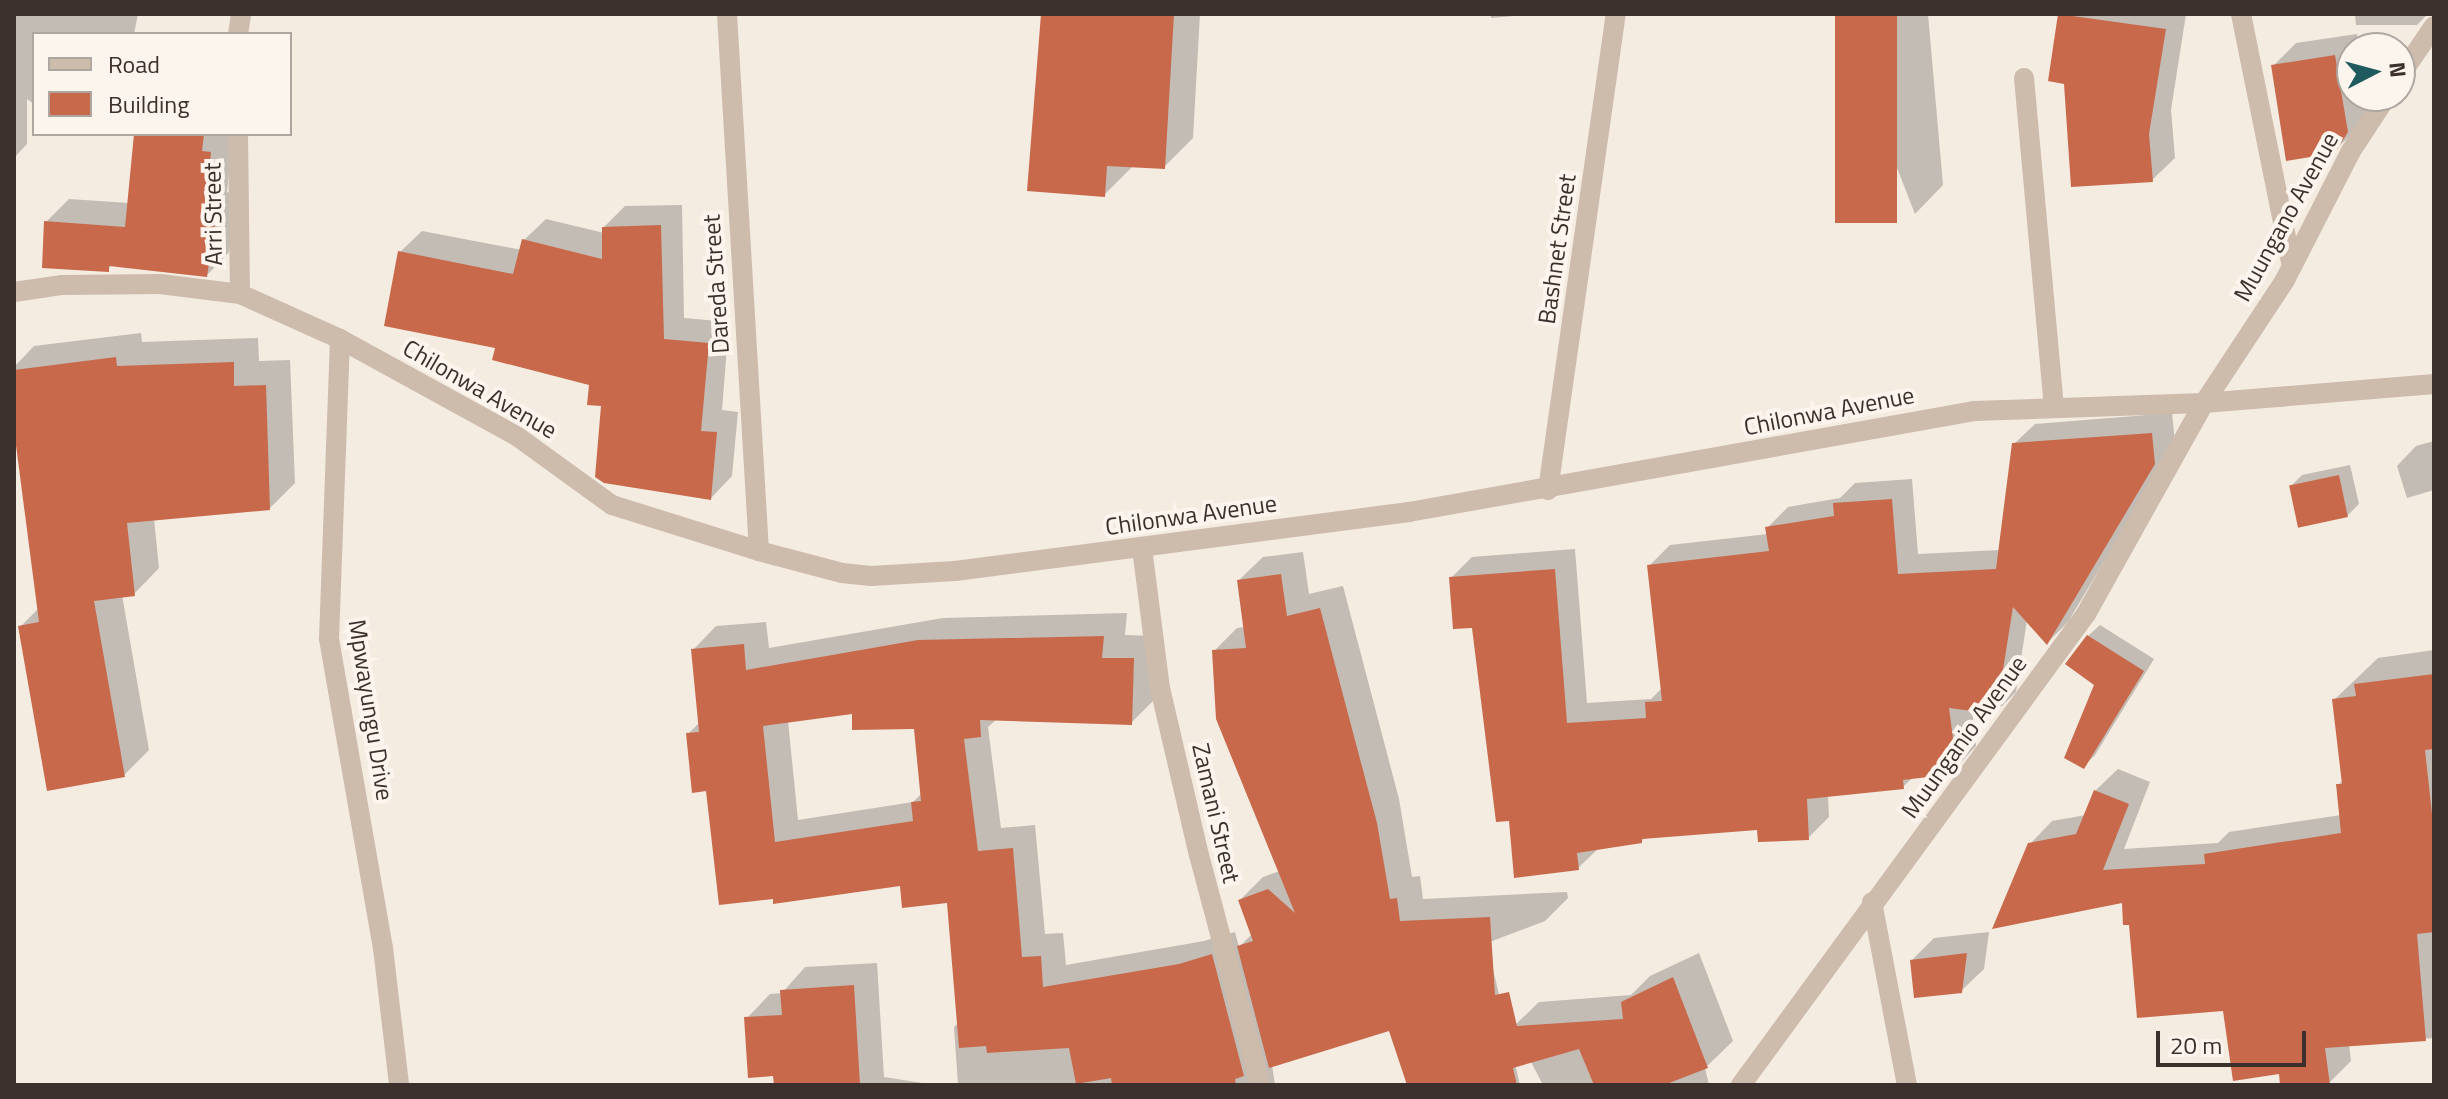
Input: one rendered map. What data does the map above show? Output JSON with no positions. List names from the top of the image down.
{
  "streets": {
    "street": [
      "Arri Street",
      "Muungano Avenue",
      "Bashnet Street",
      "Dareda Street",
      "Chilonwa Avenue",
      "Mpwayungu Drive",
      "Muunganio Avenue",
      "Zamani Street"
    ]
  },
  "crossings": [
    ["Arri Street", "Chilonwa Avenue"],
    ["Muungano Avenue", "Chilonwa Avenue"],
    ["Muungano Avenue", "Muunganio Avenue"],
    ["Bashnet Street", "Chilonwa Avenue"],
    ["Dareda Street", "Chilonwa Avenue"],
    ["Chilonwa Avenue", "Mpwayungu Drive"],
    ["Chilonwa Avenue", "Muunganio Avenue"],
    ["Chilonwa Avenue", "Zamani Street"]
  ],
  "legend": ["Road", "Building"],
  "scale_bar": "20 m",
  "north": "right"
}
